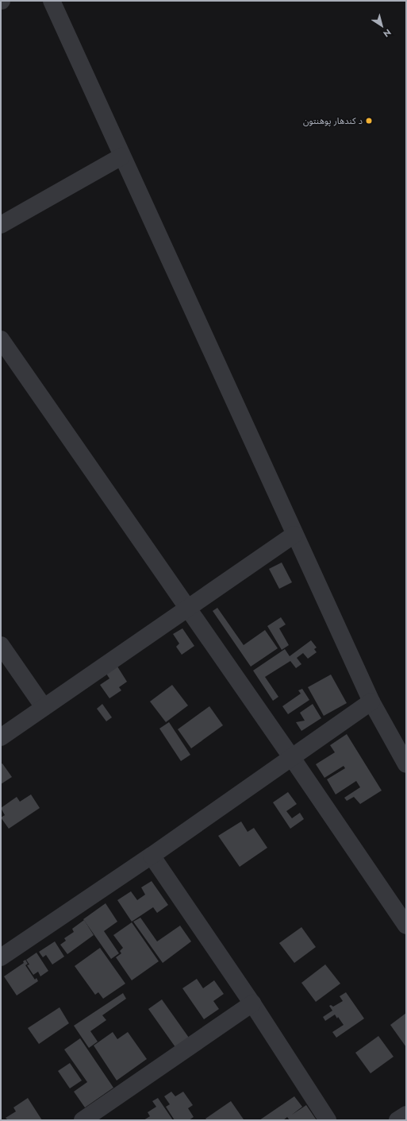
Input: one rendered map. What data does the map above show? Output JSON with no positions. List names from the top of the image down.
{
  "places": ["د کندهار پوهنتون"],
  "north": "bottom right"
}
